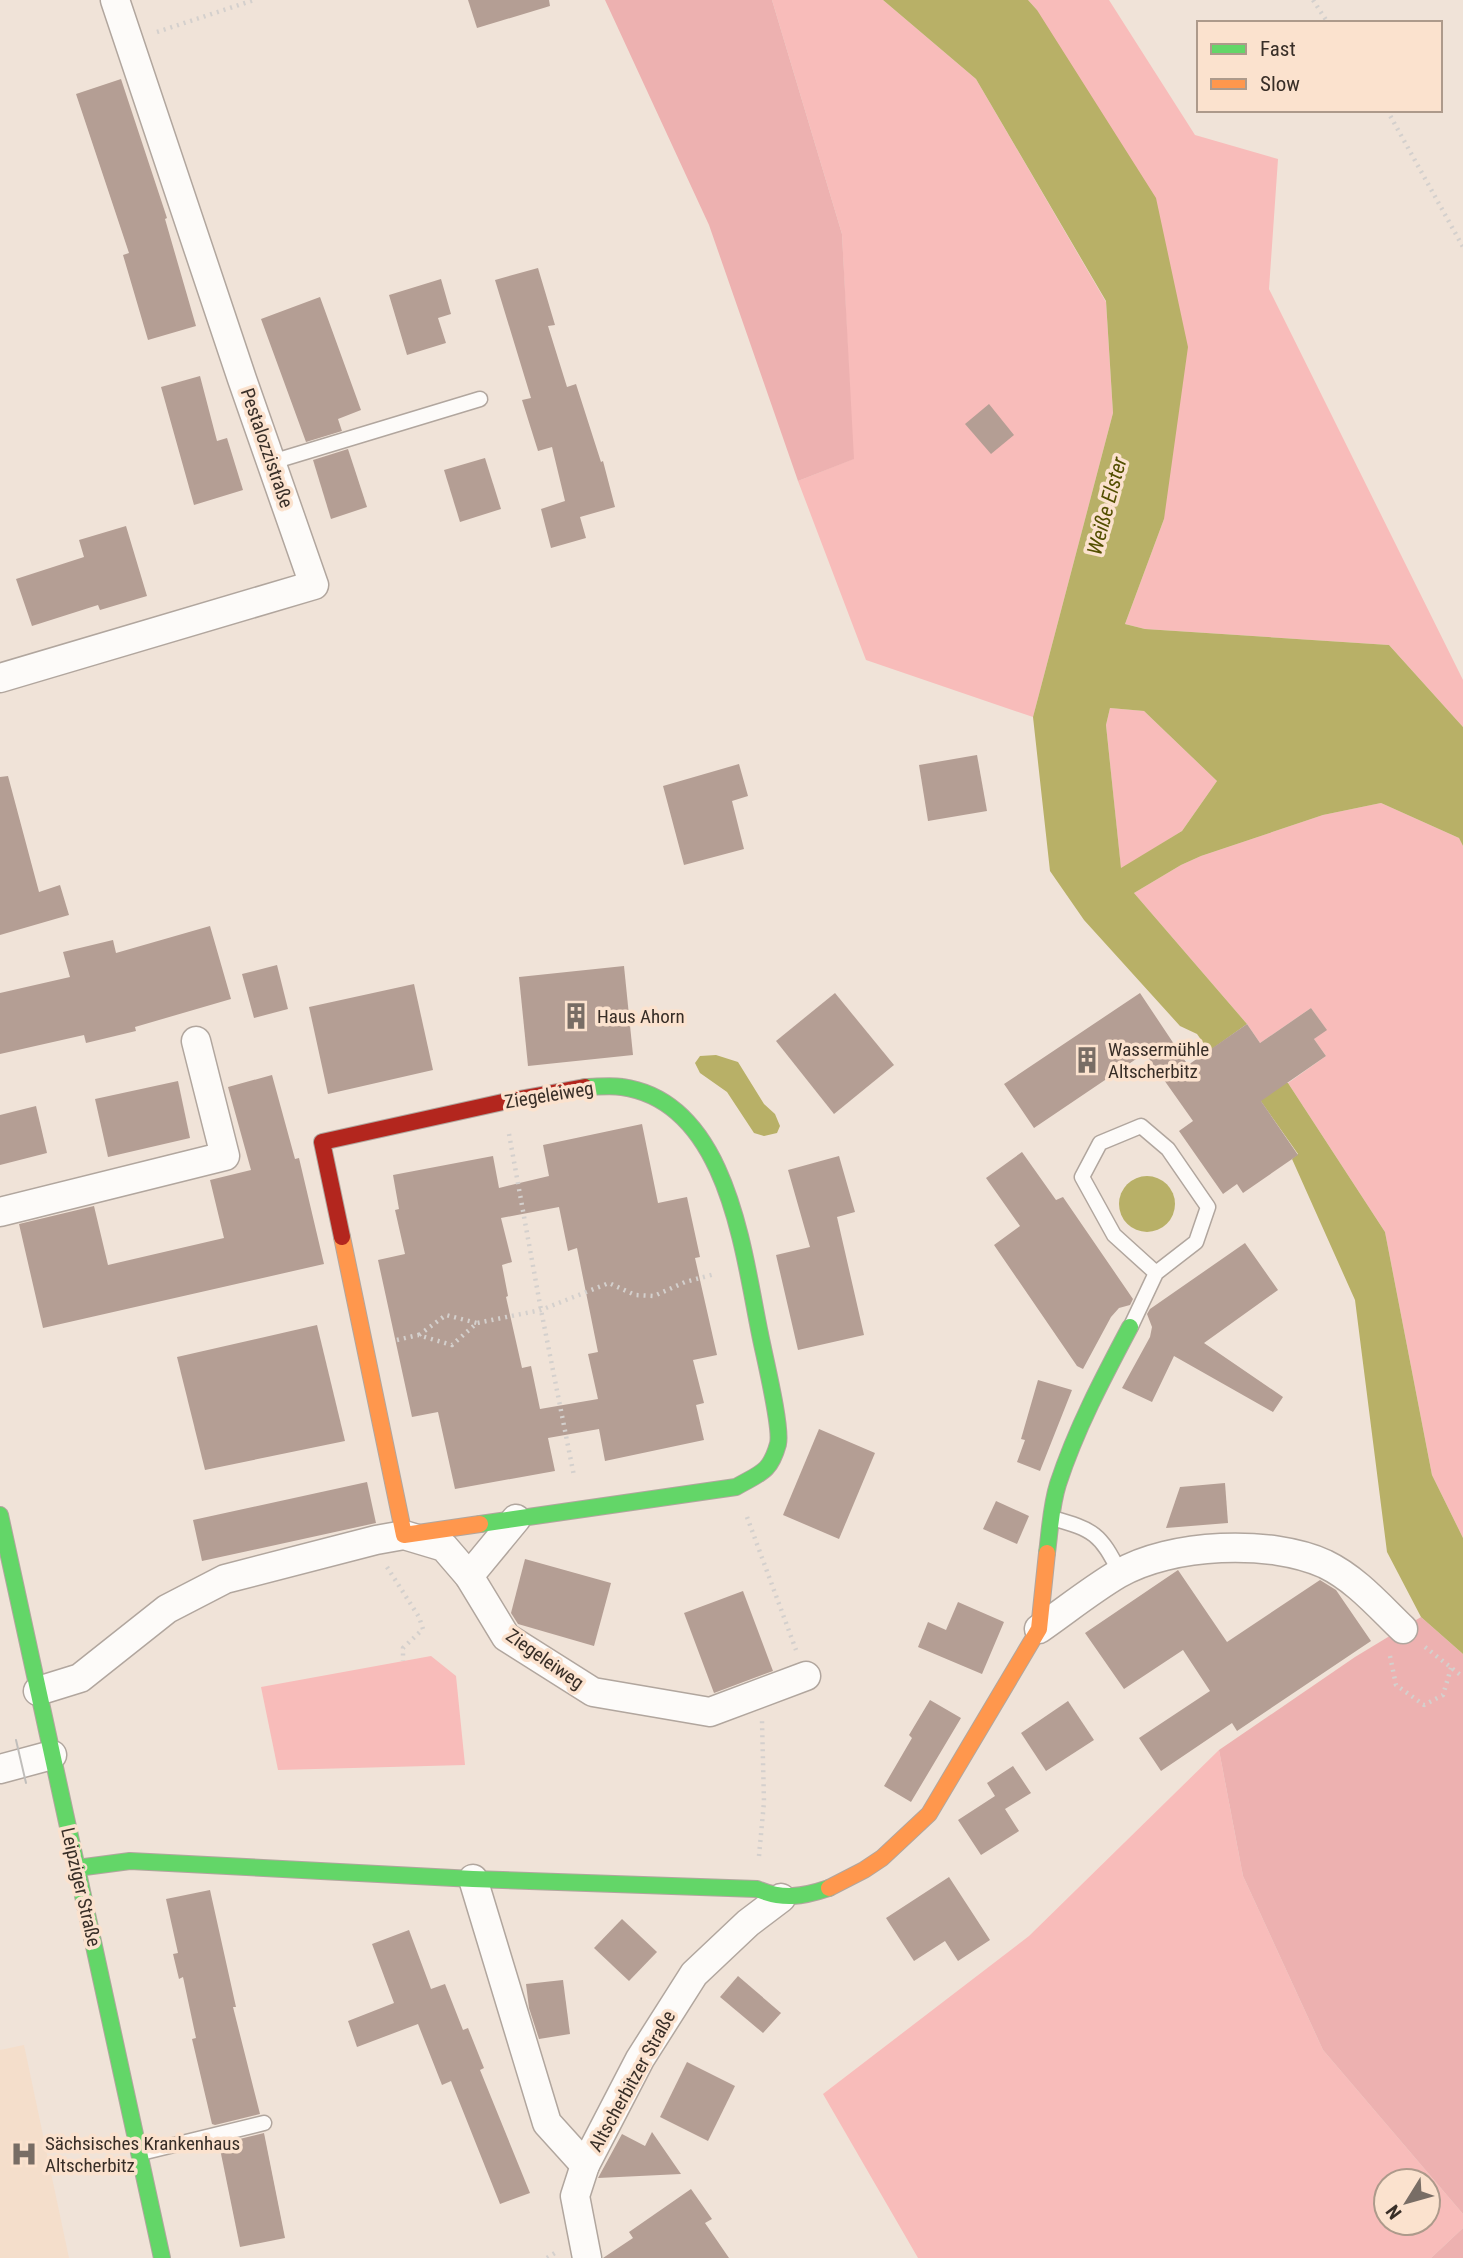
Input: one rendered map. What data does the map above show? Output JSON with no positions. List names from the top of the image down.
{
  "streets": {
    "street": [
      "Pestalozzistraße",
      "Ziegeleiweg",
      "Leipziger Straße",
      "Altscherbitzer Straße"
    ]
  },
  "crossings": [
    ["Ziegeleiweg", "Leipziger Straße"],
    ["Leipziger Straße", "Altscherbitzer Straße"]
  ],
  "water": ["Weiße Elster"],
  "places": {
    "building": ["Haus Ahorn", "Wassermühle Altscherbitz"],
    "hospital": ["Sächsisches Krankenhaus Altscherbitz"]
  },
  "legend": ["Fast", "Slow"],
  "north": "bottom left"
}
